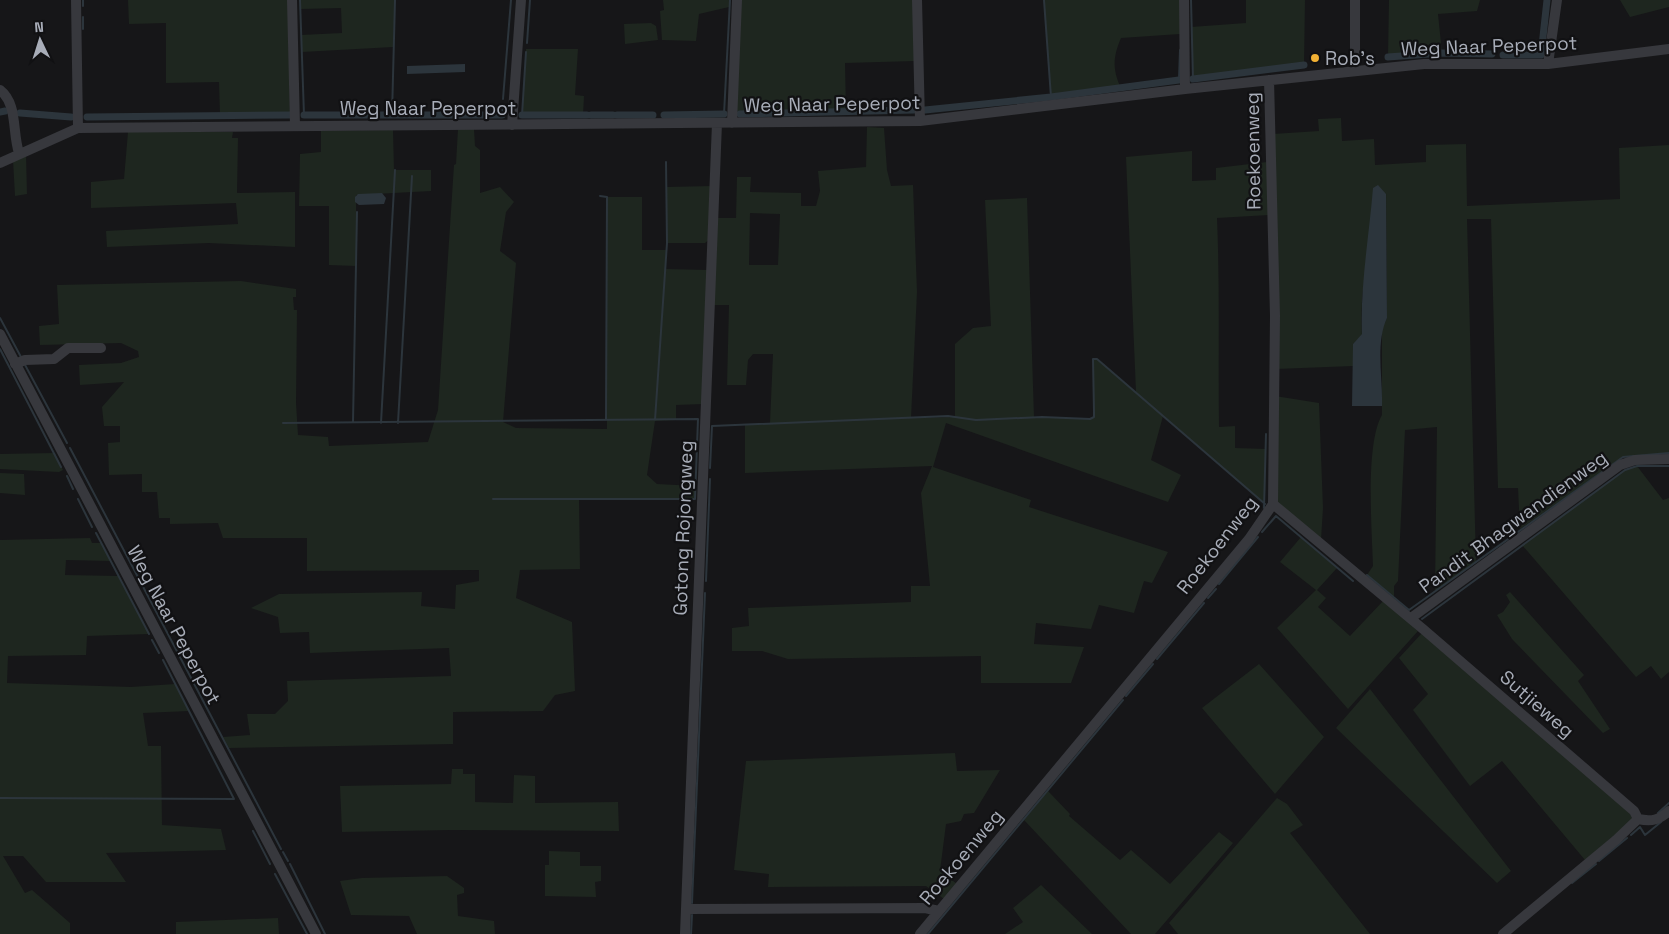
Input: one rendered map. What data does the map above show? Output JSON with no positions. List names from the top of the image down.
{
  "streets": {
    "street": [
      "Weg Naar Peperpot",
      "Roekoenweg",
      "Pandit Bhagwandienweg",
      "Gotong Rojongweg",
      "Sutjieweg"
    ]
  },
  "crossings": [
    ["Weg Naar Peperpot", "Roekoenweg"],
    ["Weg Naar Peperpot", "Gotong Rojongweg"],
    ["Roekoenweg", "Sutjieweg"],
    ["Pandit Bhagwandienweg", "Sutjieweg"]
  ],
  "places": ["Rob's"],
  "north": "top"
}
